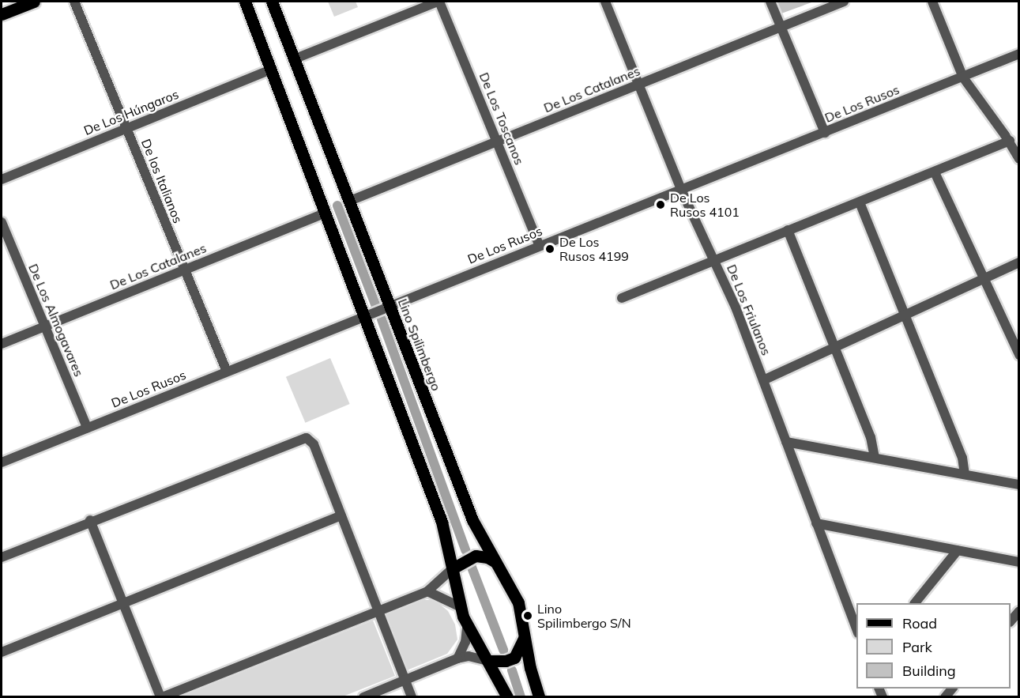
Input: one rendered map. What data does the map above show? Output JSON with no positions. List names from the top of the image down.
{
  "streets": {
    "main road": ["Lino Spilimbergo"],
    "street": [
      "De Los Catalanes",
      "De Los Rusos",
      "De Los Húngaros",
      "De Los Toscanos",
      "De los Italianos",
      "De Los Friulanos",
      "De Los Almogavares"
    ]
  },
  "crossings": [
    ["De Los Catalanes", "De Los Toscanos"],
    ["De Los Catalanes", "De los Italianos"],
    ["De Los Catalanes", "De Los Friulanos"],
    ["De Los Catalanes", "De Los Almogavares"],
    ["De Los Catalanes", "Lino Spilimbergo"],
    ["De Los Rusos", "De Los Toscanos"],
    ["De Los Rusos", "De los Italianos"],
    ["De Los Rusos", "De Los Friulanos"],
    ["De Los Rusos", "De Los Almogavares"],
    ["De Los Rusos", "Lino Spilimbergo"],
    ["De Los Húngaros", "De los Italianos"]
  ],
  "places": ["De Los Rusos 4101", "De Los Rusos 4199", "Lino Spilimbergo S/N"],
  "legend": ["Road", "Park", "Building"]
}
